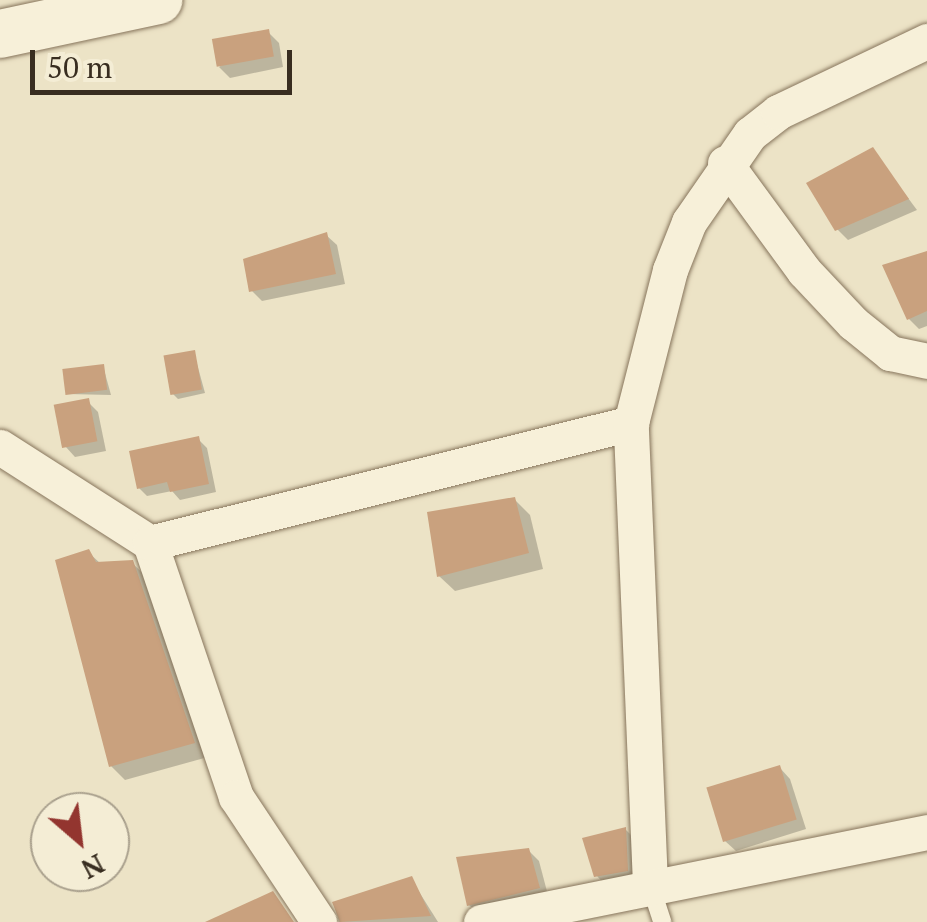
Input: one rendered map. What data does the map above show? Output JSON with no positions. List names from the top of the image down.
{
  "scale_bar": "50 m",
  "north": "bottom right"
}
